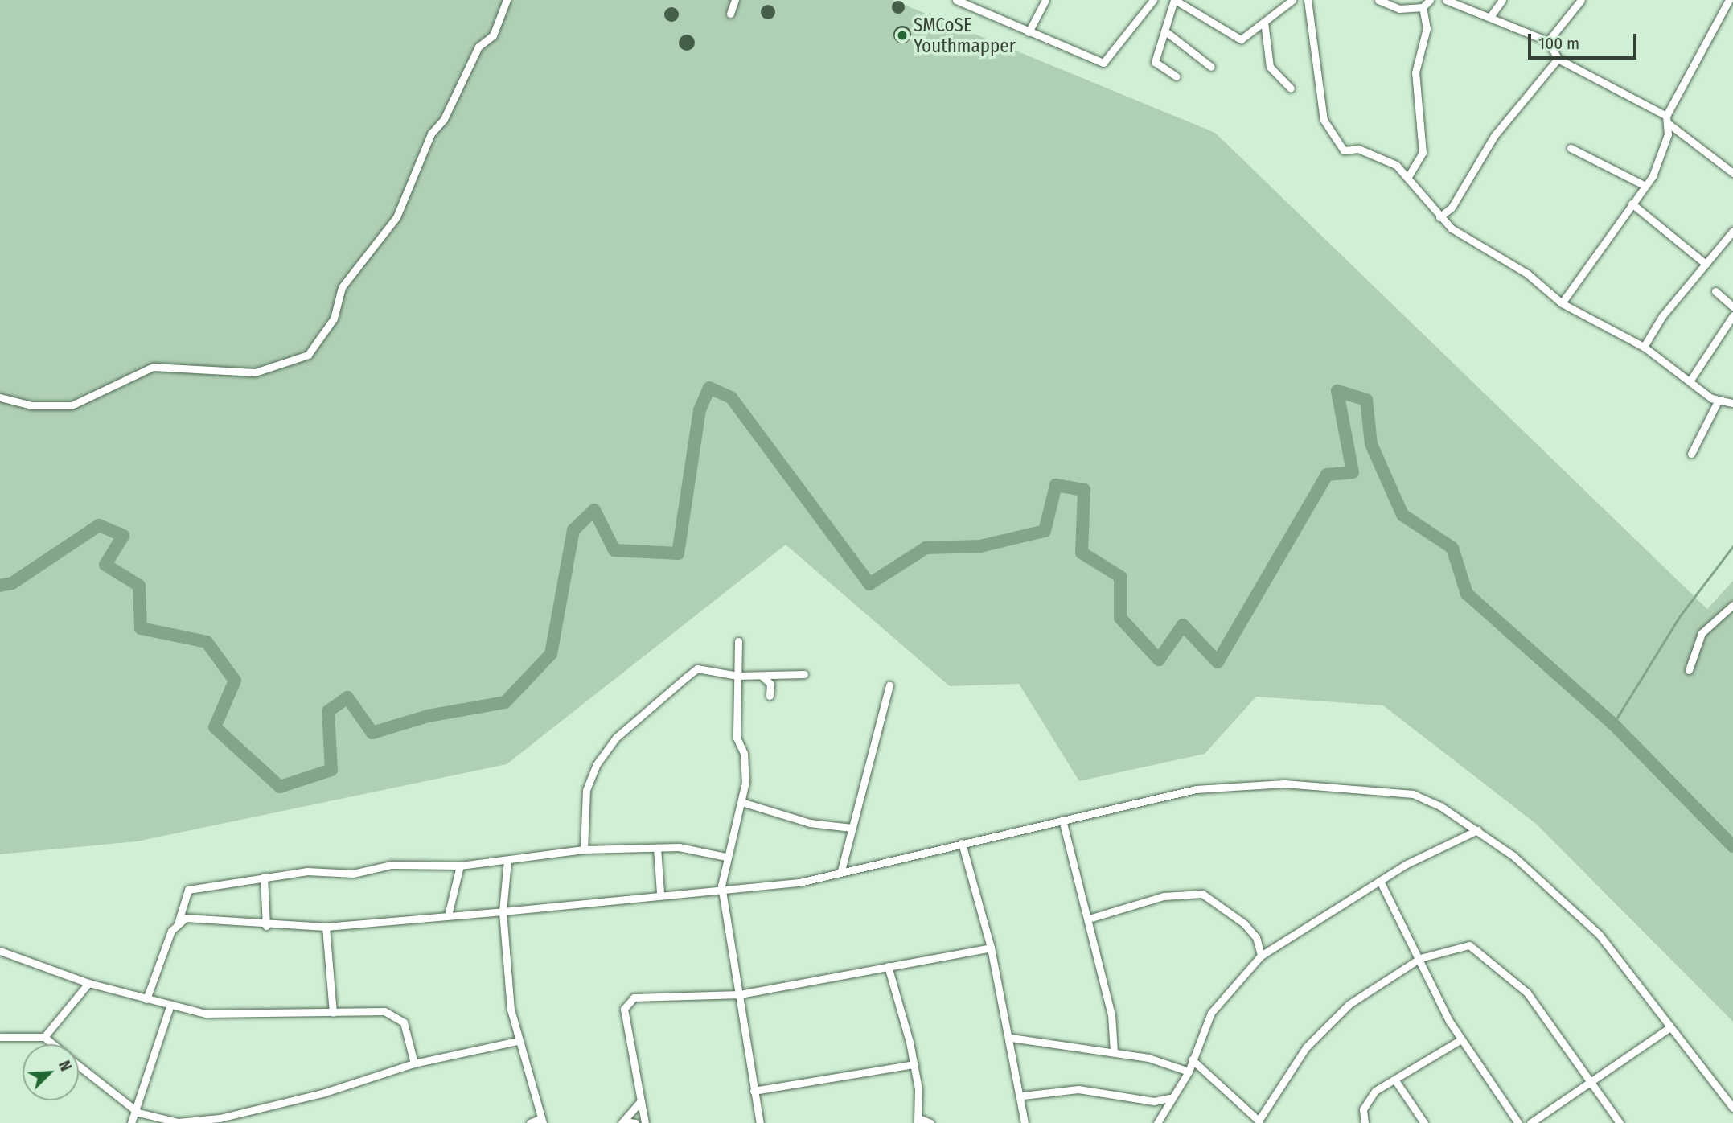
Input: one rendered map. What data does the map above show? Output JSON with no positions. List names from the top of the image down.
{
  "places": ["SMCoSE Youthmapper"],
  "scale_bar": "100 m",
  "north": "top right"
}
